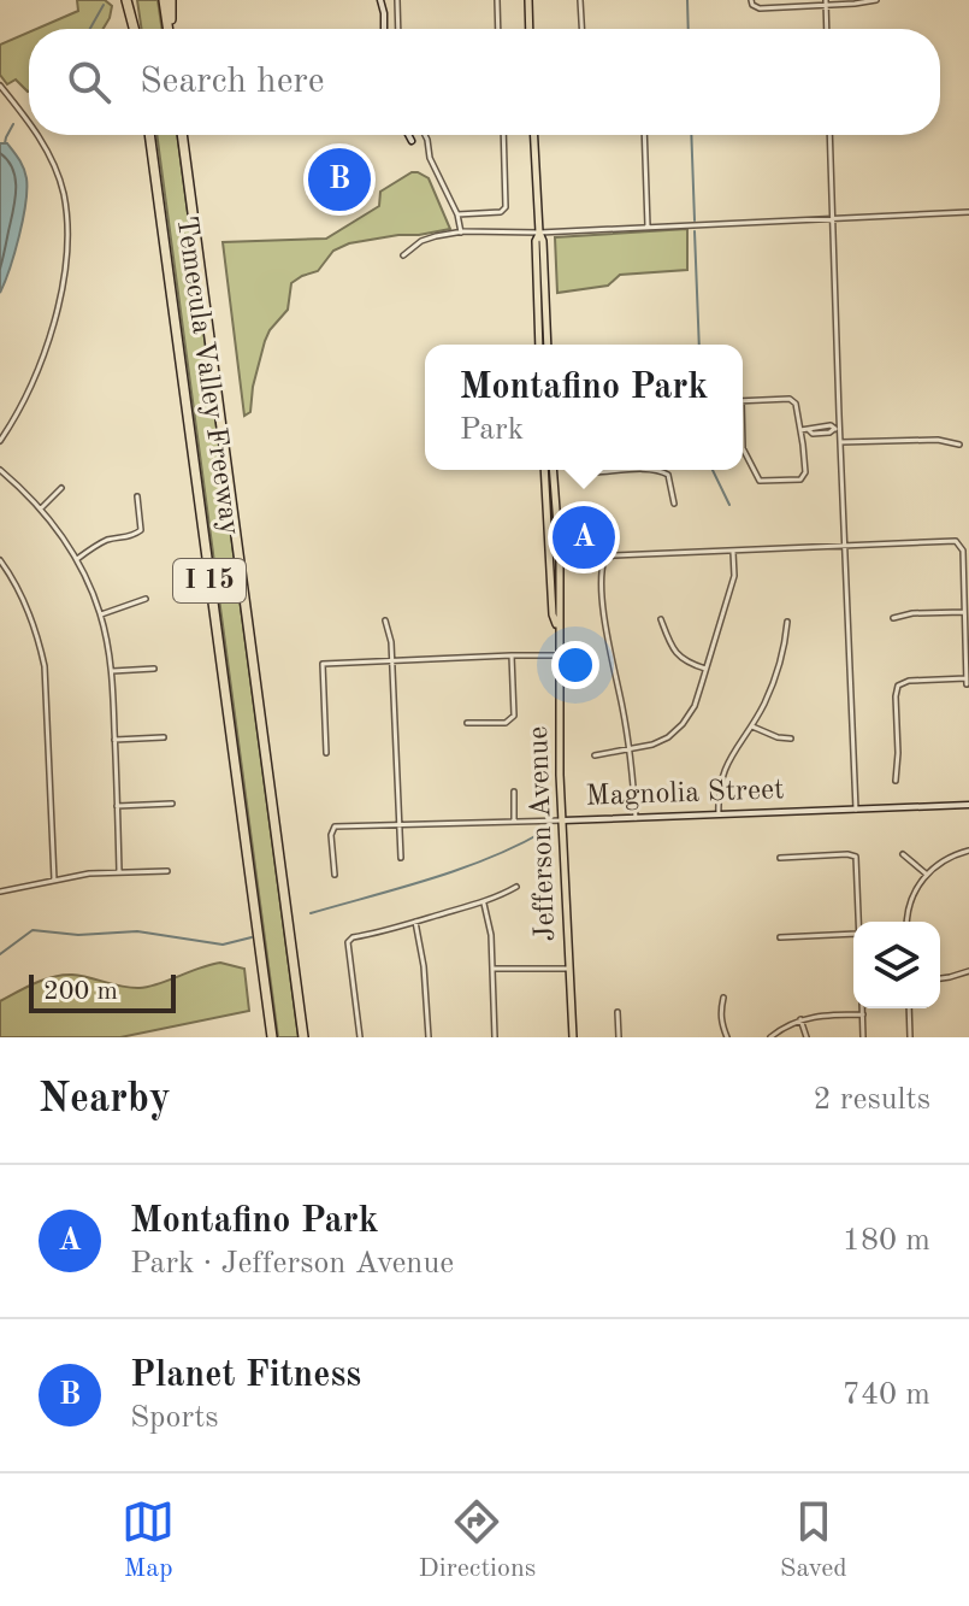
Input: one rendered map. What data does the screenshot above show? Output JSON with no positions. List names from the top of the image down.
{
  "streets": {
    "highway": ["Temecula Valley Freeway", "I 15"],
    "main road": ["Jefferson Avenue"],
    "street": ["Magnolia Street"]
  },
  "crossings": [
    ["Magnolia Street", "Jefferson Avenue"]
  ],
  "scale_bar": "200 m",
  "page": {
    "search": "Search here",
    "pins": ["B", "A"],
    "popup": ["Montafino Park", "Park"],
    "scale": "200 m",
    "heading": ["Nearby", "2 results"],
    "list": [
      {
        "mark": "A",
        "name": "Montafino Park",
        "note": "Park · Jefferson Avenue",
        "value": "180 m"
      },
      {
        "mark": "B",
        "name": "Planet Fitness",
        "note": "Sports",
        "value": "740 m"
      }
    ],
    "nav": ["Map", "Directions", "Saved"]
  }
}
